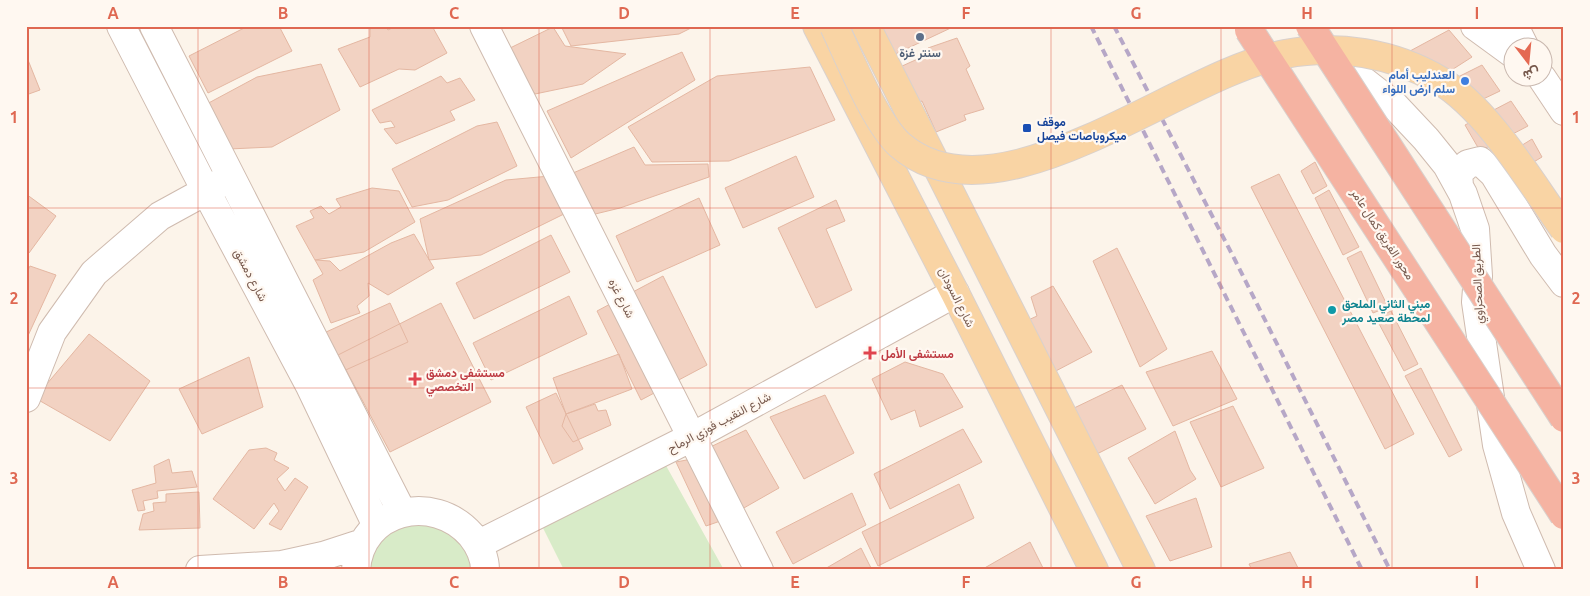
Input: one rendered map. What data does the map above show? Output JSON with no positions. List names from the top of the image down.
{
  "streets": {
    "highway": ["محور الفريق كمال عامر"],
    "main road": ["شارع السودان"],
    "street": [
      "شارع دمشق",
      "الطريق الصحراوي",
      "شارع غزه",
      "شارع النقيب فوزي الرماح"
    ]
  },
  "crossings": [
    ["شارع السودان", "شارع النقيب فوزي الرماح"],
    ["شارع غزه", "شارع النقيب فوزي الرماح"]
  ],
  "places": {
    "other": ["سنتر غزة", "العندليب أمام سلم ارض اللواء", "مبني الثاني الملحق لمحطة صعيد مصر"],
    "transit": ["موقف ميكروباصات فيصل"],
    "health": ["مستشفى الأمل", "مستشفى دمشق التخصصي"]
  },
  "north": "bottom",
  "grid": {
    "columns": [
      "A",
      "B",
      "C",
      "D",
      "E",
      "F",
      "G",
      "H",
      "I"
    ],
    "rows": ["1", "2", "3"]
  }
}
